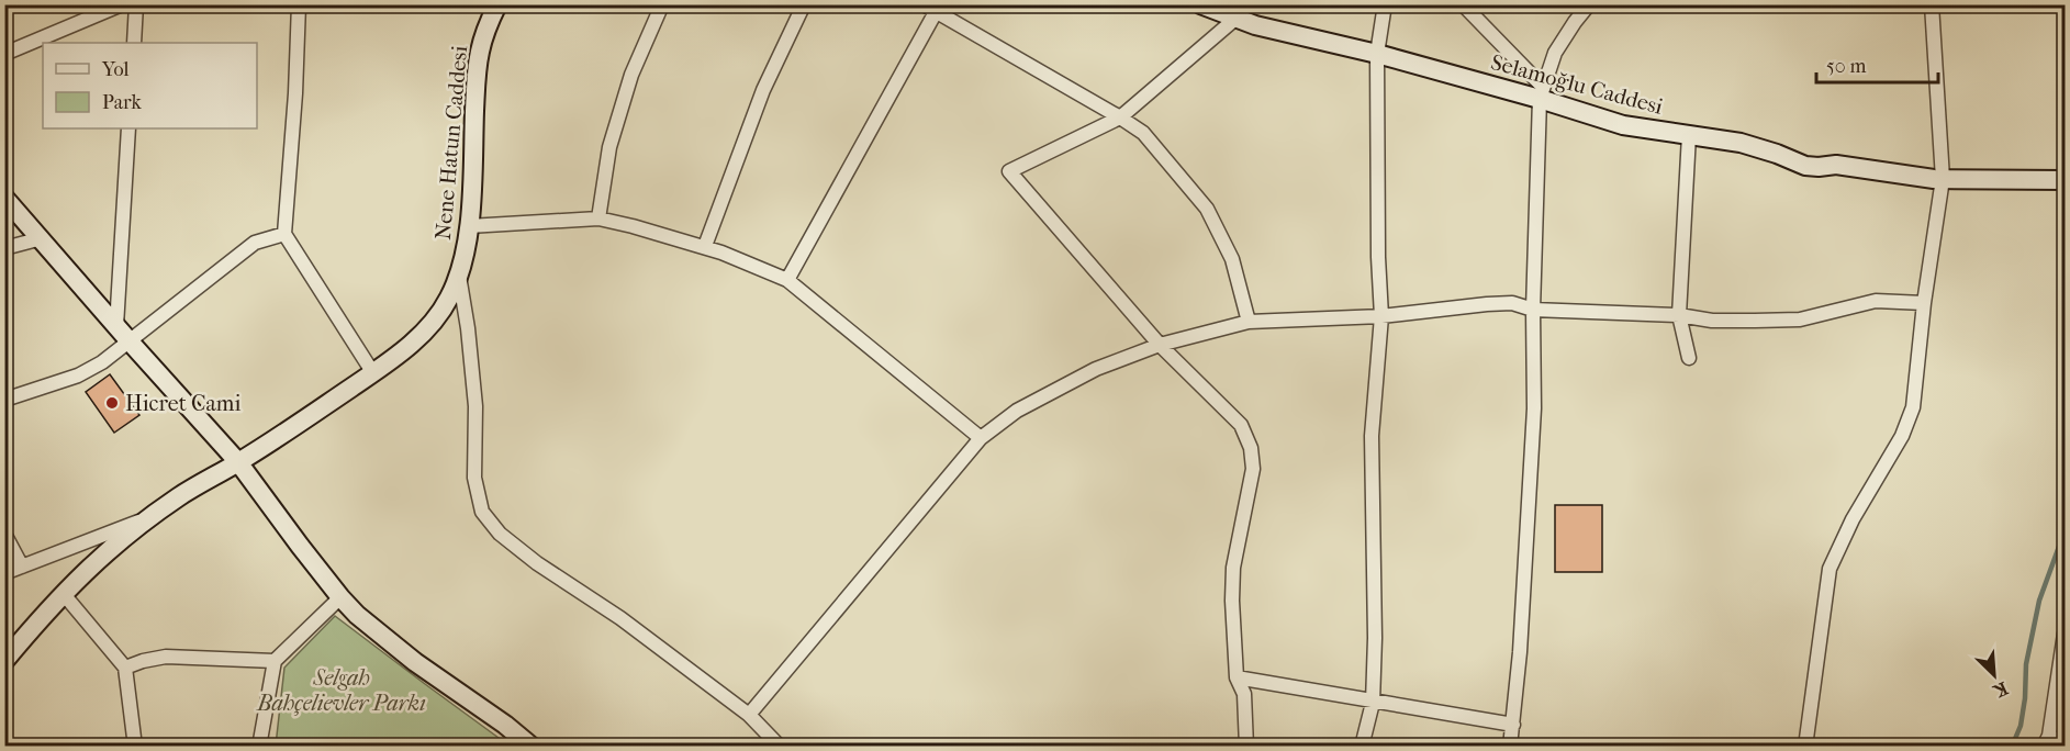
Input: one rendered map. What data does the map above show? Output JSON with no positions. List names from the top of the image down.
{
  "streets": {
    "street": ["Selamoğlu Caddesi", "Nene Hatun Caddesi"]
  },
  "parks": ["Selgah Bahçelievler Parkı"],
  "places": ["Hicret Cami"],
  "legend": ["Yol", "Park"],
  "scale_bar": "50 m",
  "north": "bottom right"
}
